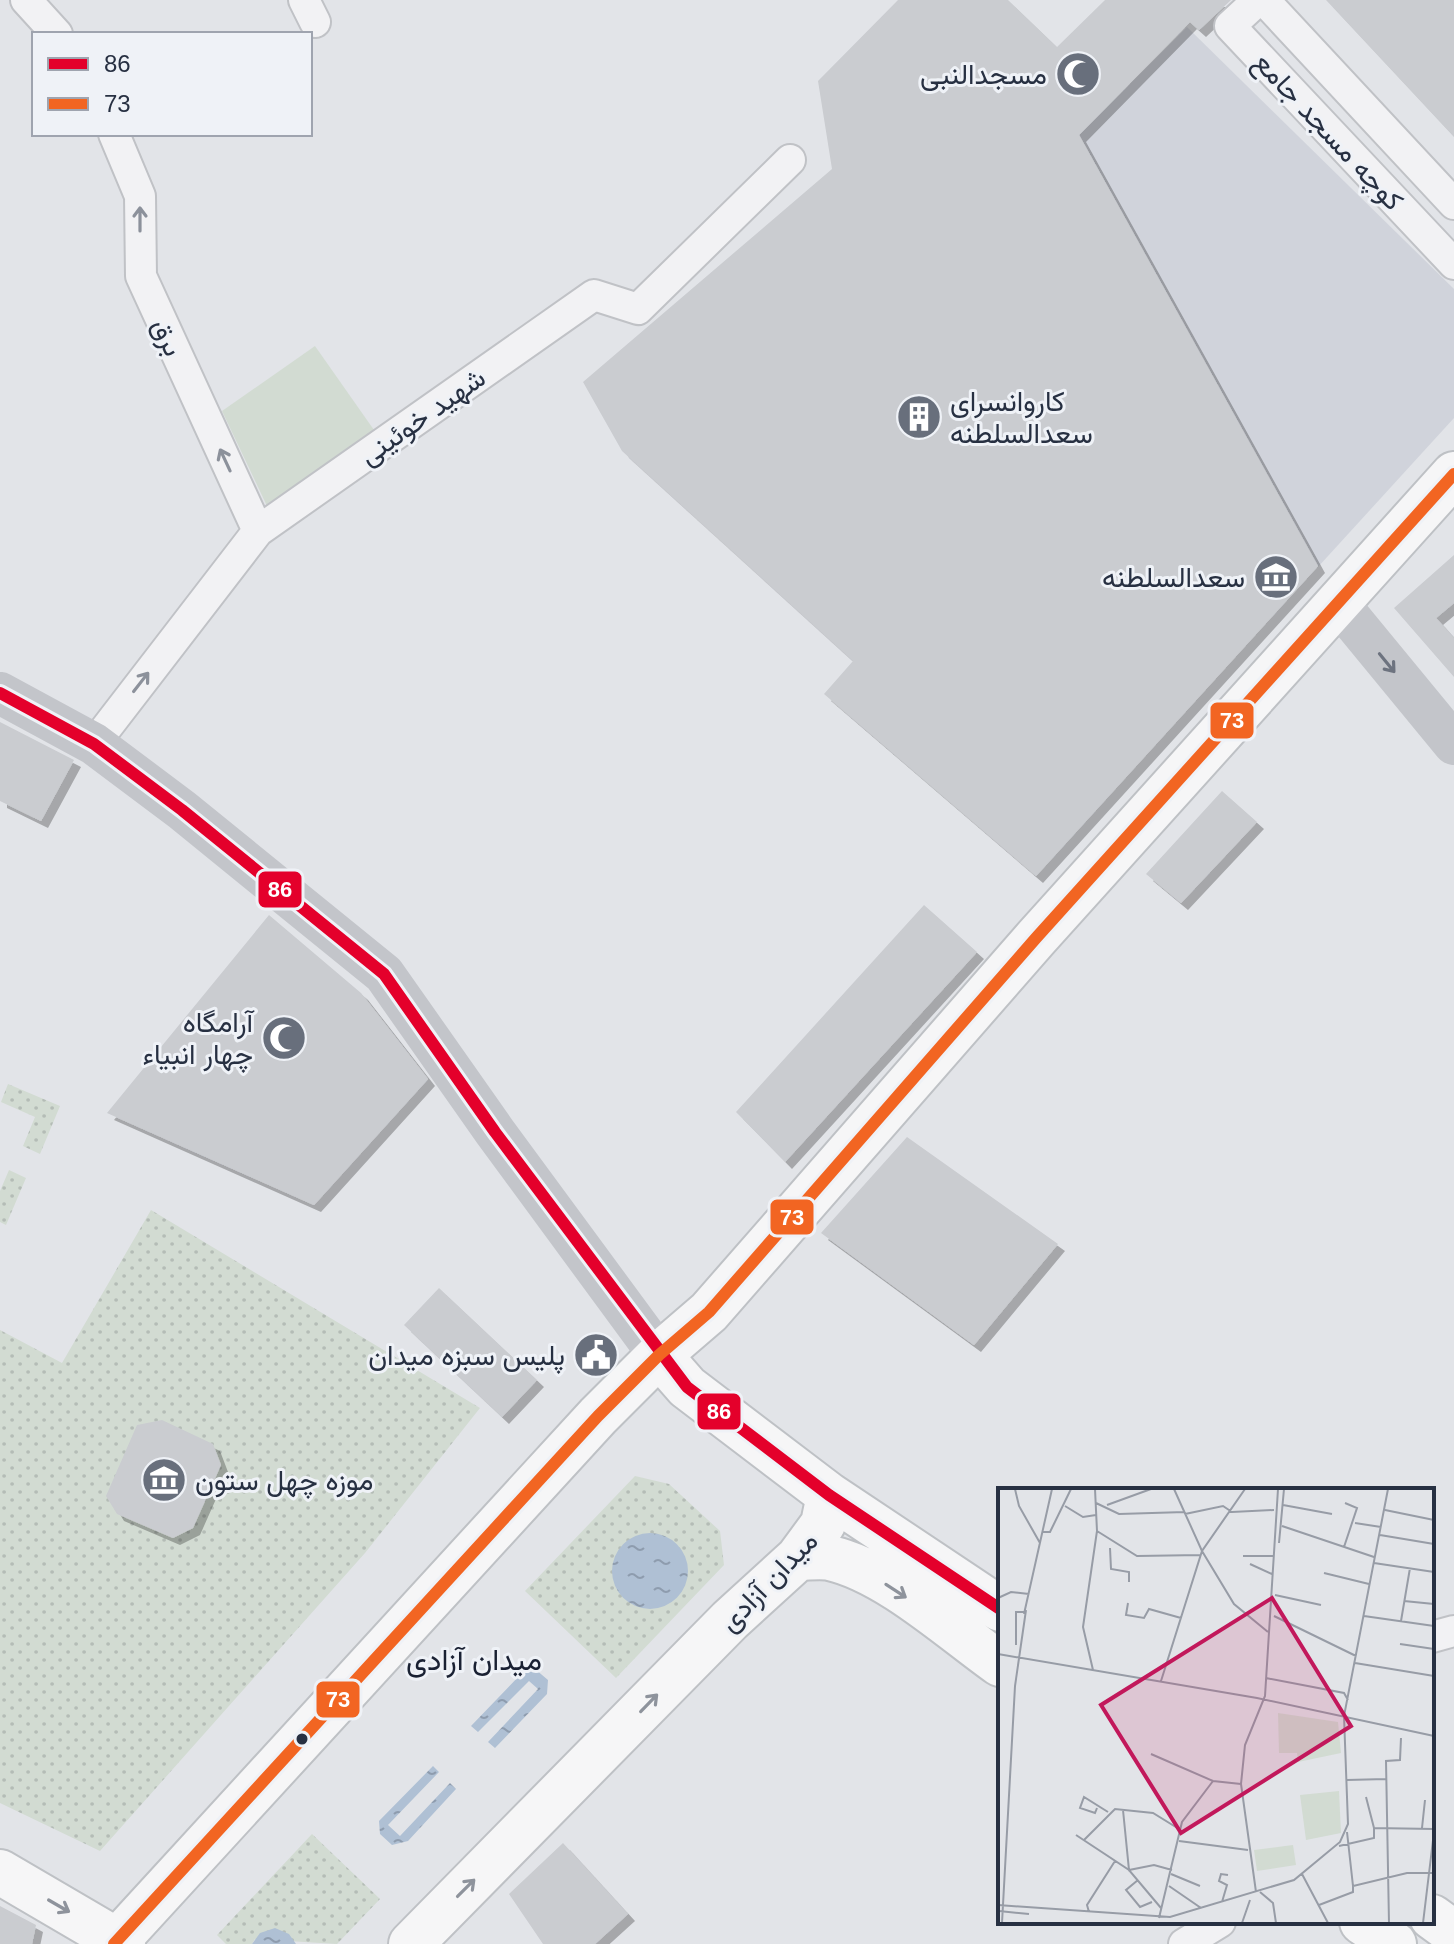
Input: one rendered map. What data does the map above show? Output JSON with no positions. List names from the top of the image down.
{
  "streets": {
    "main road": ["میدان آزادی"],
    "street": ["کوچه مسجد جامع", "برق", "شهید خوئینی"]
  },
  "crossings": [
    ["برق", "شهید خوئینی"]
  ],
  "one_way": ["برق"],
  "districts": ["میدان آزادی"],
  "places": {
    "mosque": ["مسجدالنبی", "آرامگاه چهار انبیاء"],
    "building": ["کاروانسرای سعدالسلطنه"],
    "museum": ["سعدالسلطنه", "موزه چهل ستون"],
    "public building": ["پلیس سبزه میدان"]
  },
  "lines": ["transit line 73", "transit line 86"],
  "legend": ["86", "73"]
}
